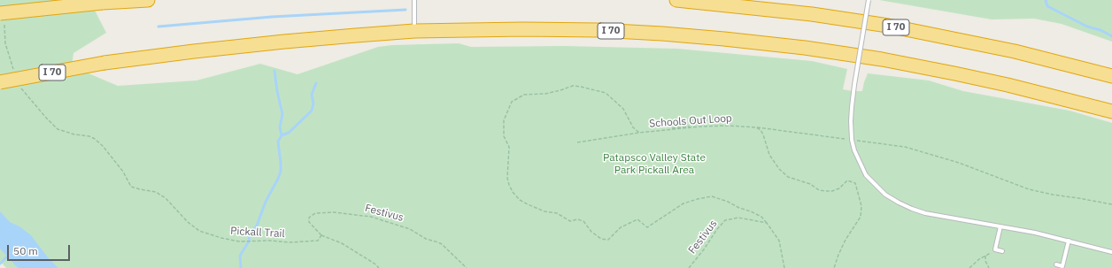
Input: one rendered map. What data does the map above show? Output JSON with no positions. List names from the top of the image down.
{
  "streets": {
    "highway": ["I 70"],
    "path": ["Schools Out Loop", "Festivus", "Pickall Trail"]
  },
  "crossings": [
    ["Schools Out Loop", "Festivus"],
    ["Festivus", "Pickall Trail"]
  ],
  "parks": ["Patapsco Valley State Park Pickall Area"],
  "scale_bar": "50 m"
}
